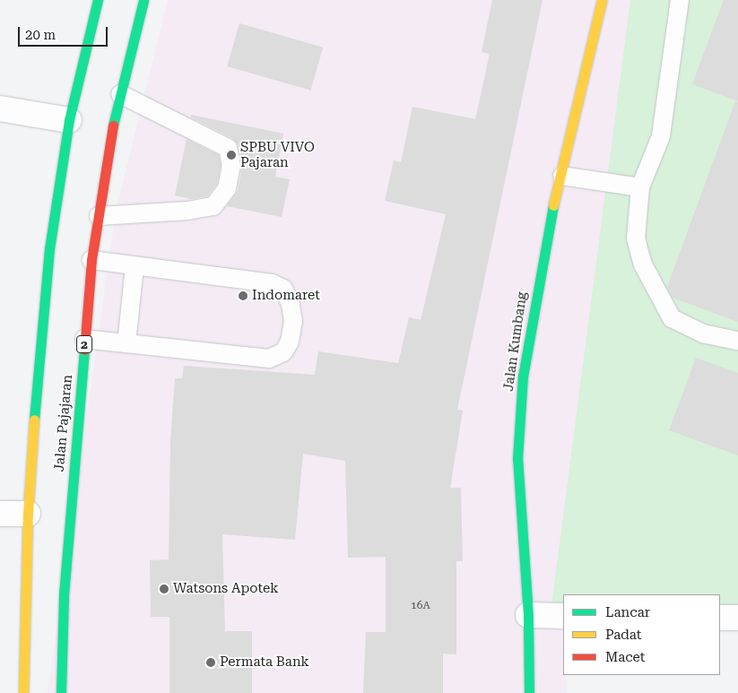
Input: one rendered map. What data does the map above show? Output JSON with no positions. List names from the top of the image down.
{
  "streets": {
    "main road": ["Jalan Kumbang", "2", "Jalan Pajajaran"]
  },
  "places": [
    "SPBU VIVO Pajaran",
    "Indomaret",
    "Watsons Apotek",
    "Permata Bank"
  ],
  "house_numbers": ["16A"],
  "legend": ["Lancar", "Padat", "Macet"],
  "scale_bar": "20 m"
}
